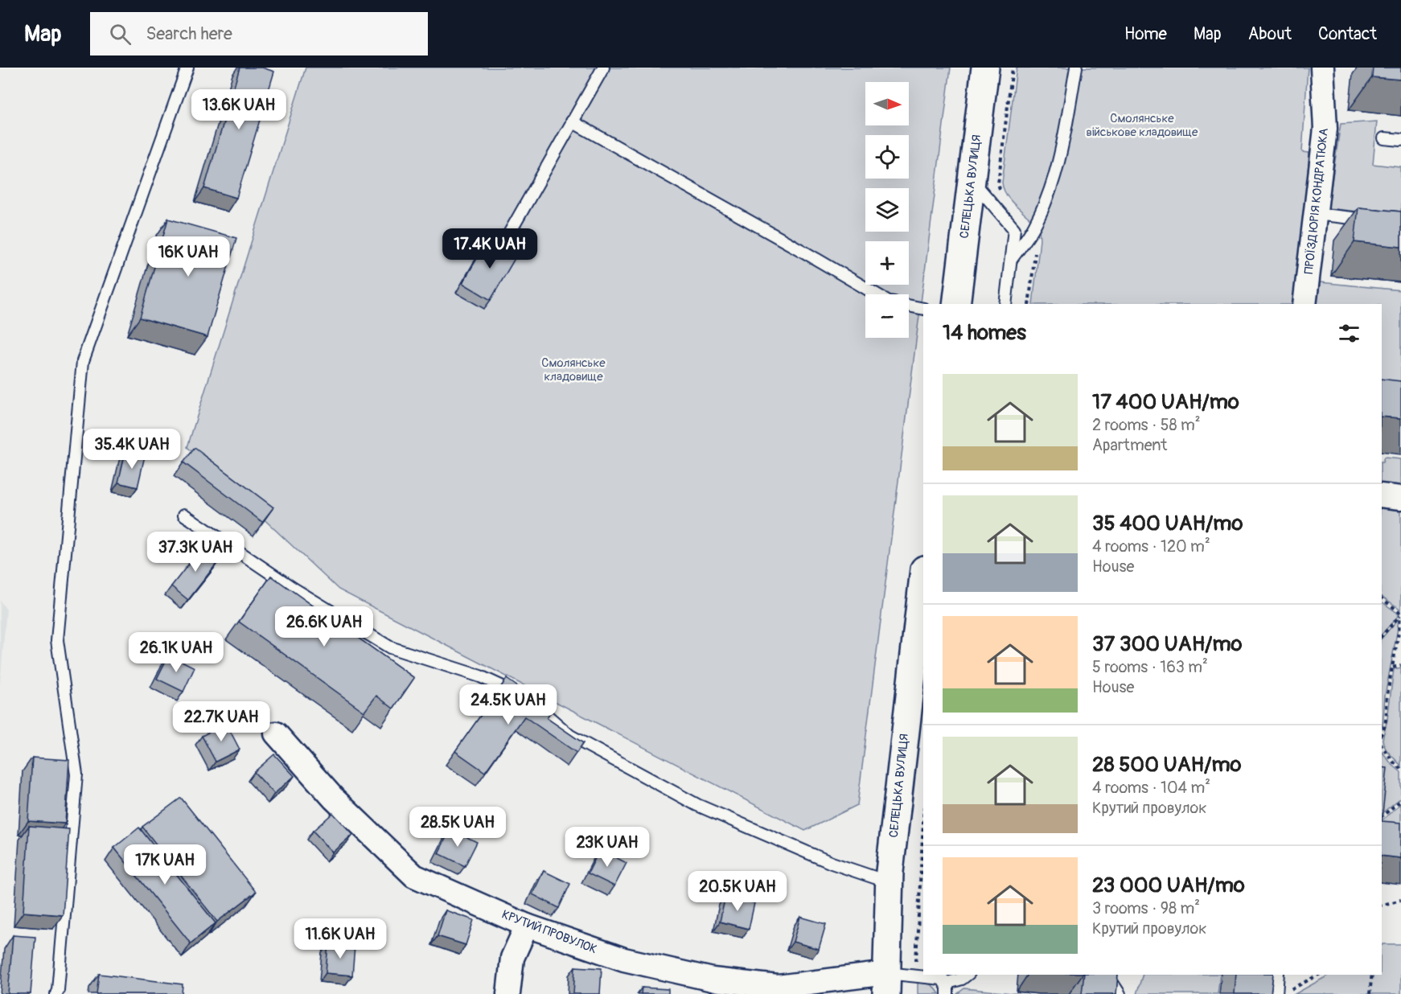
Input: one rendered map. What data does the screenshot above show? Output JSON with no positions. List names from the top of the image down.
{
  "streets": {
    "street": ["СЕЛЕЦЬКА ВУЛИЦЯ", "ПРОЇЗД ЮРІЯ КОНДРАТЮКА", "КРУТИЙ ПРОВУЛОК"]
  },
  "crossings": [
    ["СЕЛЕЦЬКА ВУЛИЦЯ", "КРУТИЙ ПРОВУЛОК"]
  ],
  "parks": ["Смолянське військове кладовище", "Смолянське кладовище"],
  "north": "right",
  "page": {
    "header": "Map",
    "search": "Search here",
    "nav": [
      "Home",
      "Map",
      "About",
      "Contact"
    ],
    "map_buttons": ["+", "−"],
    "price": [
      "13.6K UAH",
      "17.4K UAH",
      "16K UAH",
      "35.4K UAH",
      "37.3K UAH",
      "26.6K UAH",
      "26.1K UAH",
      "24.5K UAH",
      "22.7K UAH",
      "28.5K UAH",
      "23K UAH",
      "17K UAH",
      "20.5K UAH",
      "11.6K UAH"
    ],
    "heading": "14 homes",
    "list": [
      {
        "name": "17 400 UAH/mo",
        "note": "2 rooms · 58 m² · Apartment"
      },
      {
        "name": "35 400 UAH/mo",
        "note": "4 rooms · 120 m² · House"
      },
      {
        "name": "37 300 UAH/mo",
        "note": "5 rooms · 163 m² · House"
      },
      {
        "name": "28 500 UAH/mo",
        "note": "4 rooms · 104 m² · Крутий провулок"
      },
      {
        "name": "23 000 UAH/mo",
        "note": "3 rooms · 98 m² · Крутий провулок"
      }
    ]
  }
}
